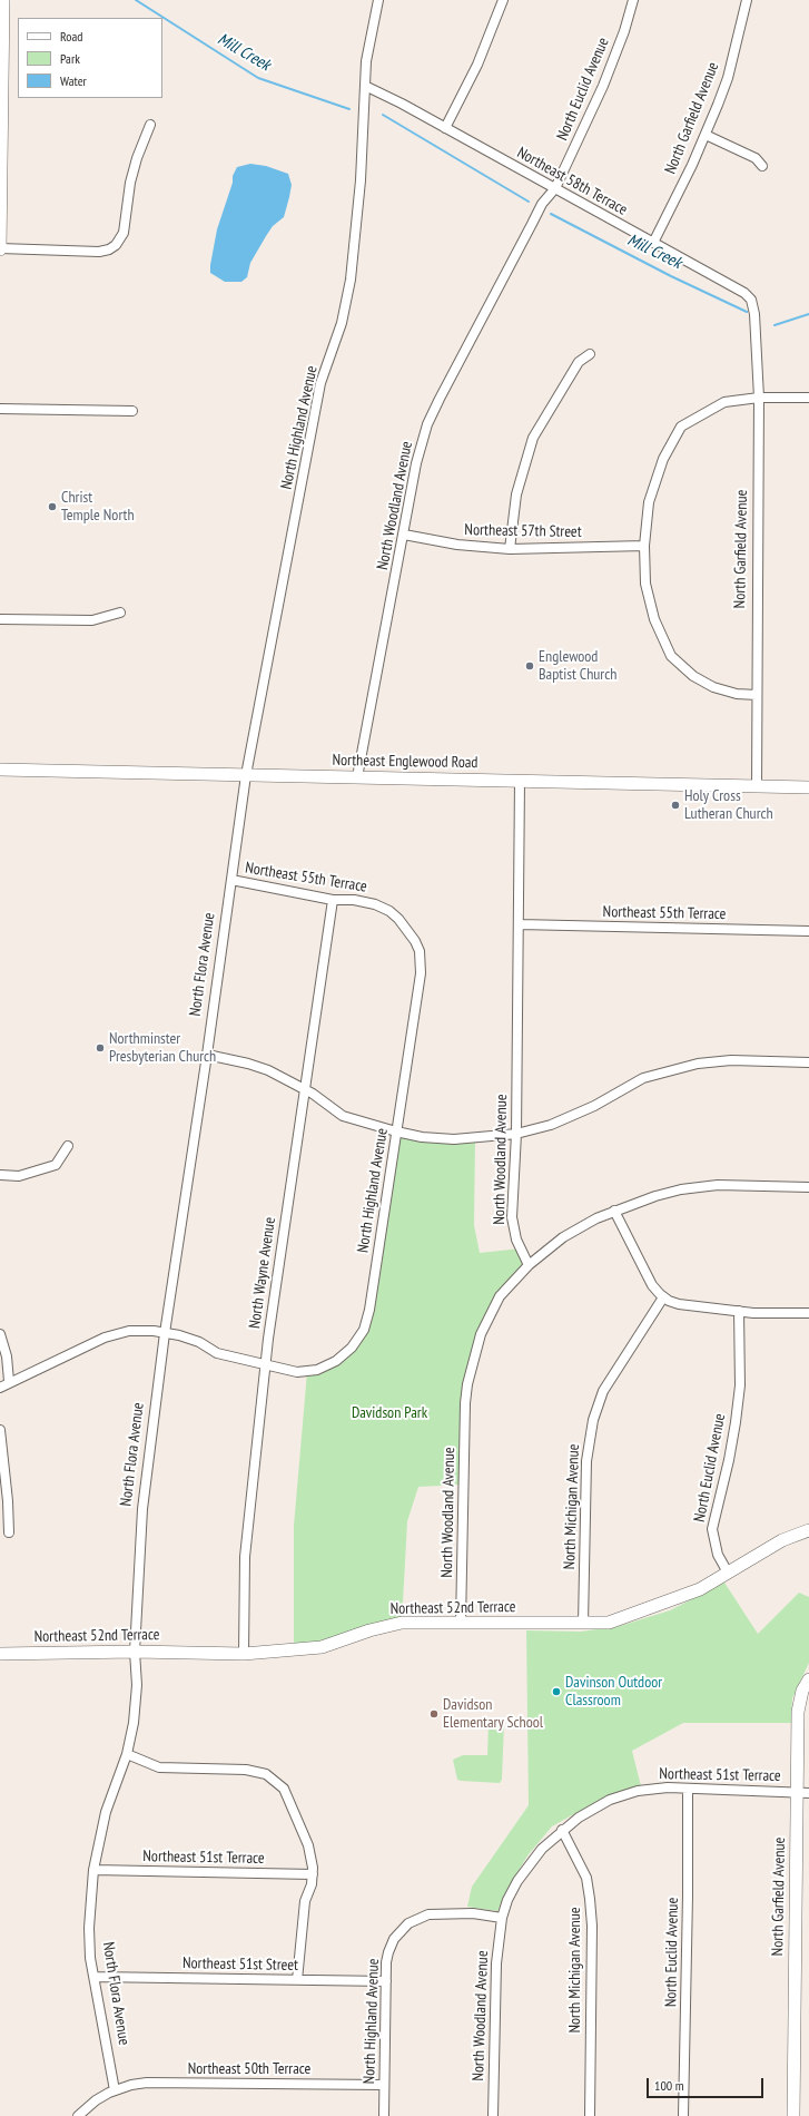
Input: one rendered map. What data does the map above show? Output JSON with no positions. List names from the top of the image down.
{
  "streets": {
    "street": [
      "North Euclid Avenue",
      "North Garfield Avenue",
      "Northeast 58th Terrace",
      "North Highland Avenue",
      "North Woodland Avenue",
      "Northeast 57th Street",
      "Northeast Englewood Road",
      "Northeast 55th Terrace",
      "North Flora Avenue",
      "North Wayne Avenue",
      "North Michigan Avenue",
      "Northeast 52nd Terrace",
      "Northeast 51st Terrace",
      "Northeast 51st Street",
      "Northeast 50th Terrace"
    ]
  },
  "crossings": [
    ["North Euclid Avenue", "Northeast 58th Terrace"],
    ["North Euclid Avenue", "North Woodland Avenue"],
    ["North Euclid Avenue", "Northeast 52nd Terrace"],
    ["North Euclid Avenue", "Northeast 51st Terrace"],
    ["North Garfield Avenue", "Northeast 58th Terrace"],
    ["North Garfield Avenue", "Northeast Englewood Road"],
    ["North Garfield Avenue", "Northeast 51st Terrace"],
    ["Northeast 58th Terrace", "North Highland Avenue"],
    ["Northeast 58th Terrace", "North Woodland Avenue"],
    ["North Highland Avenue", "North Woodland Avenue"],
    ["North Highland Avenue", "Northeast Englewood Road"],
    ["North Highland Avenue", "Northeast 55th Terrace"],
    ["North Highland Avenue", "North Flora Avenue"],
    ["North Highland Avenue", "North Wayne Avenue"],
    ["North Highland Avenue", "Northeast 51st Terrace"],
    ["North Highland Avenue", "Northeast 51st Street"],
    ["North Highland Avenue", "Northeast 50th Terrace"],
    ["North Woodland Avenue", "Northeast 57th Street"],
    ["North Woodland Avenue", "Northeast Englewood Road"],
    ["North Woodland Avenue", "Northeast 55th Terrace"],
    ["North Woodland Avenue", "Northeast 52nd Terrace"],
    ["North Woodland Avenue", "Northeast 51st Terrace"],
    ["Northeast Englewood Road", "North Flora Avenue"],
    ["Northeast 55th Terrace", "North Flora Avenue"],
    ["Northeast 55th Terrace", "North Wayne Avenue"],
    ["North Flora Avenue", "Northeast 52nd Terrace"],
    ["North Flora Avenue", "Northeast 51st Terrace"],
    ["North Flora Avenue", "Northeast 51st Street"],
    ["North Flora Avenue", "Northeast 50th Terrace"],
    ["North Wayne Avenue", "Northeast 52nd Terrace"],
    ["North Michigan Avenue", "Northeast 52nd Terrace"],
    ["North Michigan Avenue", "Northeast 51st Terrace"]
  ],
  "water": ["Mill Creek"],
  "parks": ["Davidson Park"],
  "places": [
    "Christ Temple North",
    "Englewood Baptist Church",
    "Holy Cross Lutheran Church",
    "Northminster Presbyterian Church",
    "Davinson Outdoor Classroom",
    "Davidson Elementary School"
  ],
  "legend": ["Road", "Park", "Water"],
  "scale_bar": "100 m"
}
